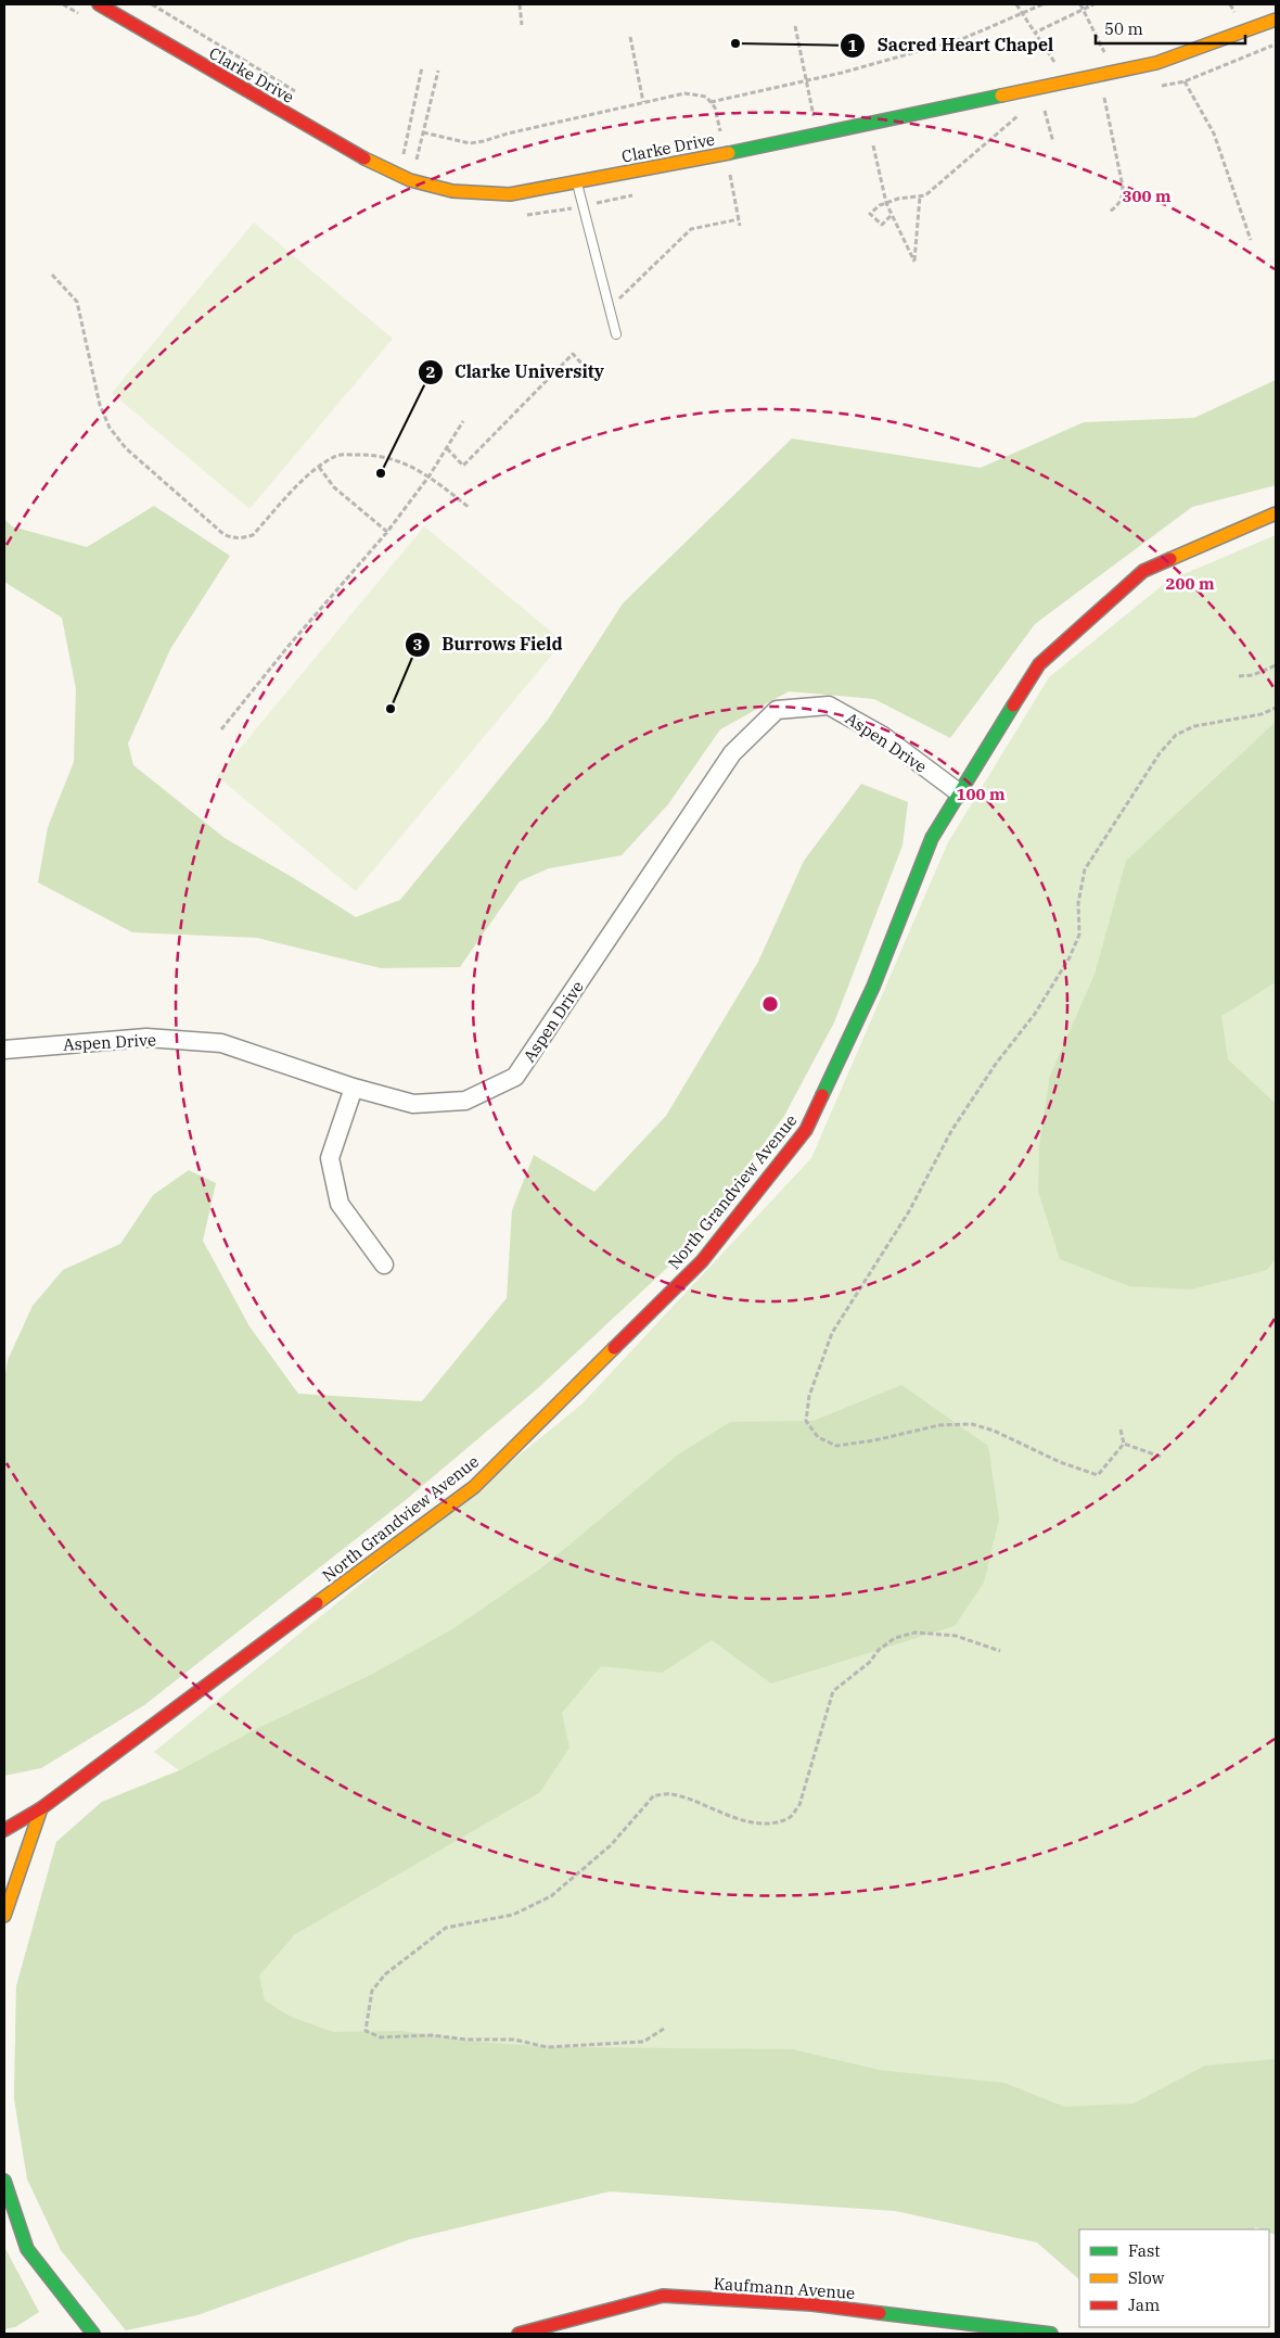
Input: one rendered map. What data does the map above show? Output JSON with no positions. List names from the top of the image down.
{
  "streets": {
    "street": [
      "Clarke Drive",
      "Aspen Drive",
      "North Grandview Avenue",
      "Kaufmann Avenue"
    ]
  },
  "crossings": [
    ["Aspen Drive", "North Grandview Avenue"]
  ],
  "places": ["Sacred Heart Chapel", "Clarke University", "Burrows Field"],
  "legend": ["Fast", "Slow", "Jam"],
  "scale_bar": "50 m",
  "rings": ["300 m", "200 m", "100 m"]
}
